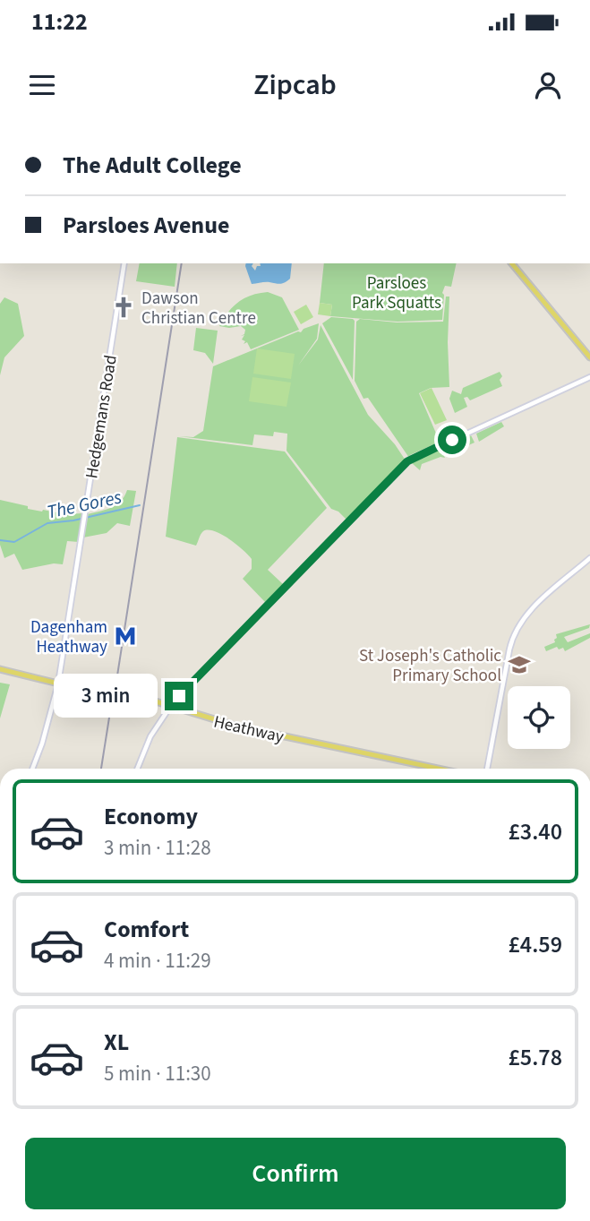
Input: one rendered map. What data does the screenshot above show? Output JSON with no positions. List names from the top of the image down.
{
  "streets": {
    "main road": ["Heathway"],
    "street": ["Hedgemans Road"]
  },
  "crossings": [
    ["Hedgemans Road", "Heathway"]
  ],
  "water": ["The Gores"],
  "parks": ["Parsloes Park Squatts"],
  "places": {
    "church": ["Dawson Christian Centre"],
    "metro station": ["Dagenham Heathway"],
    "school or university": ["St Joseph's Catholic Primary School"]
  },
  "page": {
    "status": "11:22",
    "header": "Zipcab",
    "banner": ["The Adult College", "Parsloes Avenue"],
    "bubble": "3 min",
    "list": [
      {
        "name": "Economy",
        "note": "3 min · 11:28",
        "value": "£3.40"
      },
      {
        "name": "Comfort",
        "note": "4 min · 11:29",
        "value": "£4.59"
      },
      {
        "name": "XL",
        "note": "5 min · 11:30",
        "value": "£5.78"
      }
    ],
    "buttons": "Confirm"
  }
}
